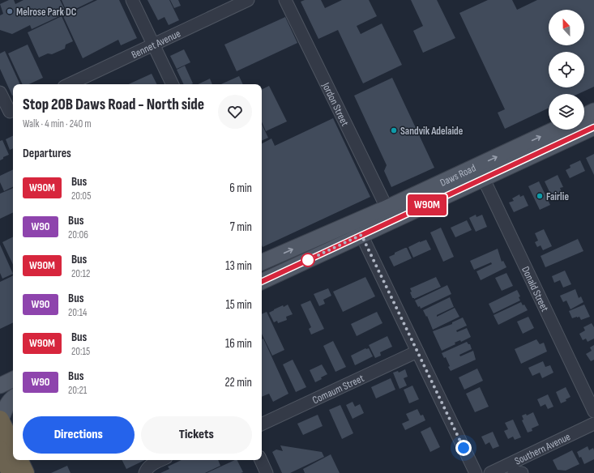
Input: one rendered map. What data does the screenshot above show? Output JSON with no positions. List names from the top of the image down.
{
  "streets": {
    "main road": ["Daws Road"],
    "street": [
      "Bennet Avenue",
      "Jordon Street",
      "Donald Street",
      "Comaum Street",
      "Southern Avenue"
    ]
  },
  "crossings": [
    ["Jordon Street", "Daws Road"],
    ["Daws Road", "Donald Street"]
  ],
  "places": ["Melrose Park DC", "Sandvik Adelaide", "Fairlie"],
  "lines": ["bus line W90M"],
  "north": "top",
  "page": {
    "on_map": "W90M",
    "heading": [
      ["Stop 20B Daws Road - North side", "Walk · 4 min · 240 m"],
      "Departures"
    ],
    "list": [
      {
        "mark": "W90M",
        "name": "Bus",
        "note": "20:05",
        "value": "6 min"
      },
      {
        "mark": "W90",
        "name": "Bus",
        "note": "20:06",
        "value": "7 min"
      },
      {
        "mark": "W90M",
        "name": "Bus",
        "note": "20:12",
        "value": "13 min"
      },
      {
        "mark": "W90",
        "name": "Bus",
        "note": "20:14",
        "value": "15 min"
      },
      {
        "mark": "W90M",
        "name": "Bus",
        "note": "20:15",
        "value": "16 min"
      },
      {
        "mark": "W90",
        "name": "Bus",
        "note": "20:21",
        "value": "22 min"
      }
    ],
    "buttons": ["Directions", "Tickets"]
  }
}
